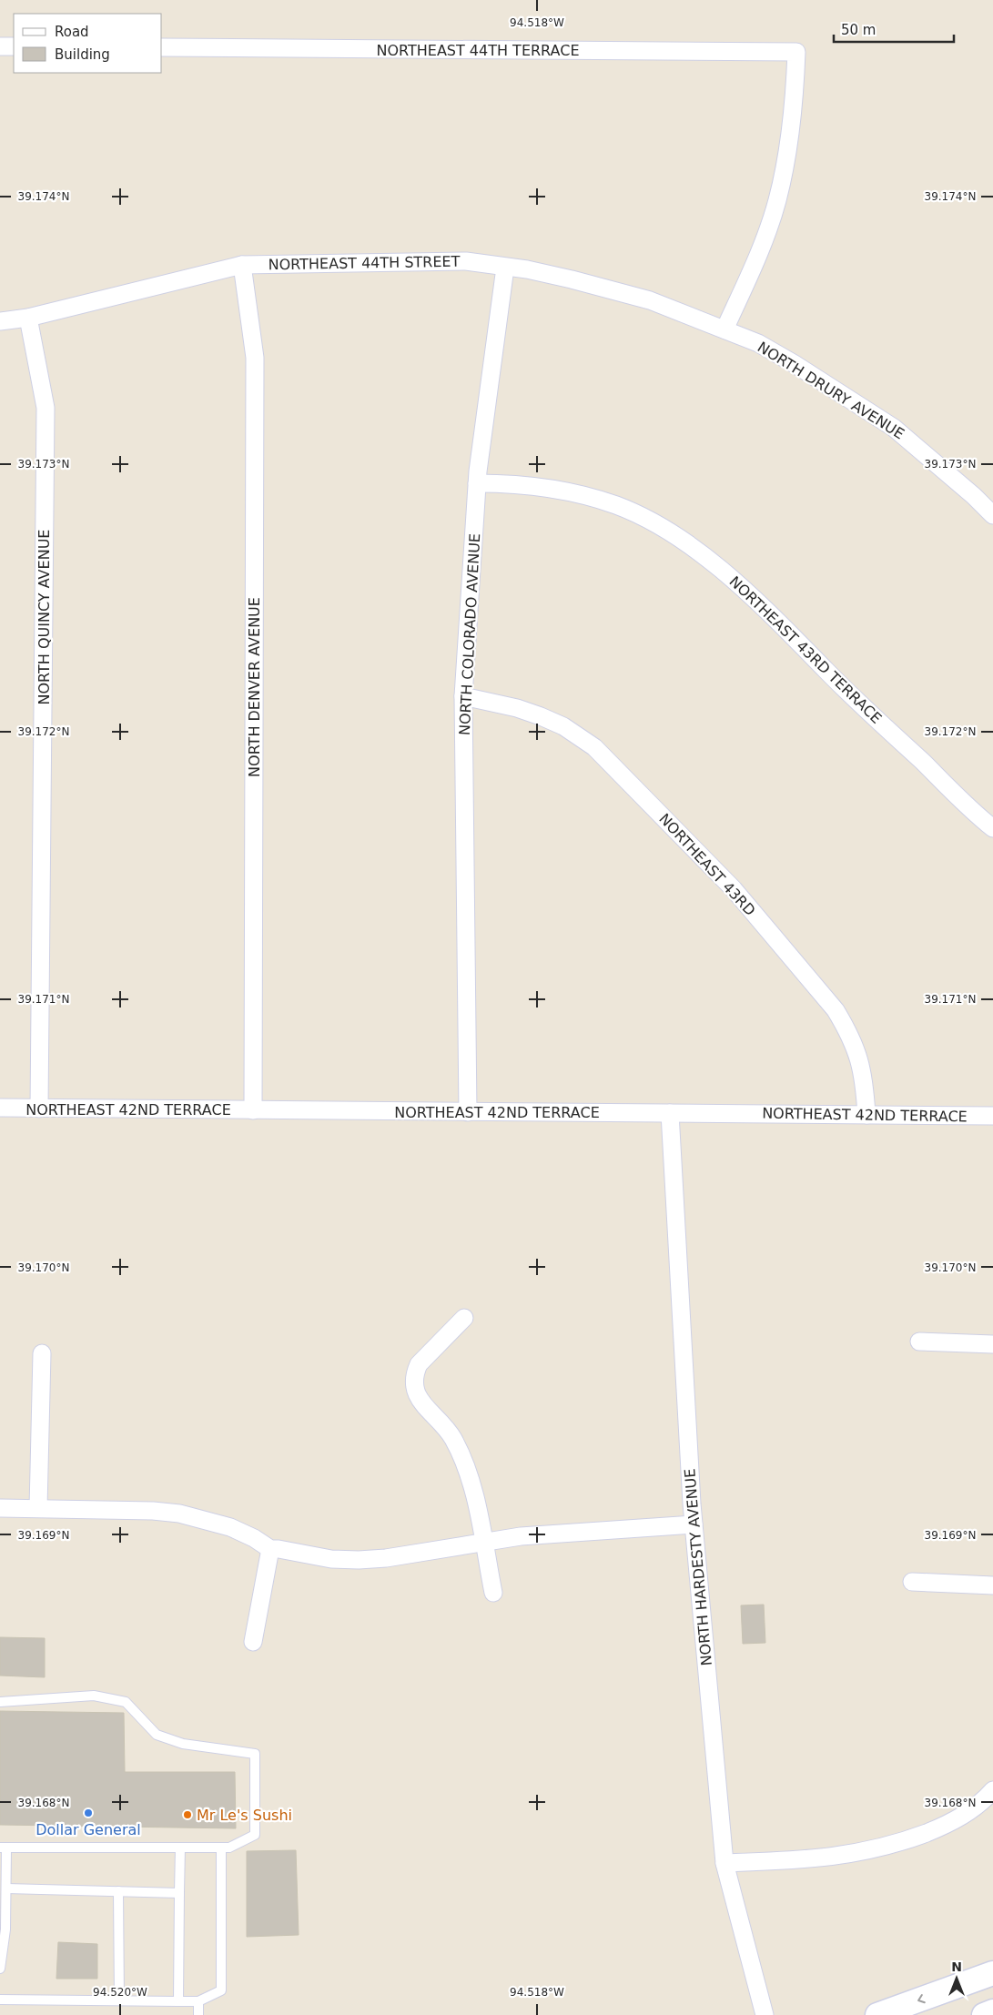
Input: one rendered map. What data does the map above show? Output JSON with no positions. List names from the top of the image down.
{
  "streets": {
    "street": [
      "NORTHEAST 44TH TERRACE",
      "NORTHEAST 44TH STREET",
      "NORTH DRURY AVENUE",
      "NORTH QUINCY AVENUE",
      "NORTH COLORADO AVENUE",
      "NORTHEAST 43RD TERRACE",
      "NORTH DENVER AVENUE",
      "NORTHEAST 43RD",
      "NORTHEAST 42ND TERRACE",
      "NORTH HARDESTY AVENUE"
    ]
  },
  "crossings": [
    ["NORTHEAST 44TH TERRACE", "NORTHEAST 44TH STREET"],
    ["NORTHEAST 44TH TERRACE", "NORTH DRURY AVENUE"],
    ["NORTHEAST 44TH STREET", "NORTH DRURY AVENUE"],
    ["NORTHEAST 44TH STREET", "NORTH QUINCY AVENUE"],
    ["NORTHEAST 44TH STREET", "NORTH COLORADO AVENUE"],
    ["NORTHEAST 44TH STREET", "NORTH DENVER AVENUE"],
    ["NORTH QUINCY AVENUE", "NORTHEAST 42ND TERRACE"],
    ["NORTH COLORADO AVENUE", "NORTHEAST 43RD TERRACE"],
    ["NORTH COLORADO AVENUE", "NORTHEAST 43RD"],
    ["NORTH COLORADO AVENUE", "NORTHEAST 42ND TERRACE"],
    ["NORTH DENVER AVENUE", "NORTHEAST 42ND TERRACE"],
    ["NORTHEAST 43RD", "NORTHEAST 42ND TERRACE"],
    ["NORTHEAST 42ND TERRACE", "NORTH HARDESTY AVENUE"]
  ],
  "places": ["Dollar General", "Mr Le's Sushi"],
  "legend": ["Road", "Building"],
  "scale_bar": "50 m",
  "north": "top",
  "coordinates": [
    "94.518°W",
    "39.174°N",
    "39.173°N",
    "39.172°N",
    "39.171°N",
    "39.170°N",
    "39.169°N",
    "39.168°N",
    "94.520°W"
  ]
}
